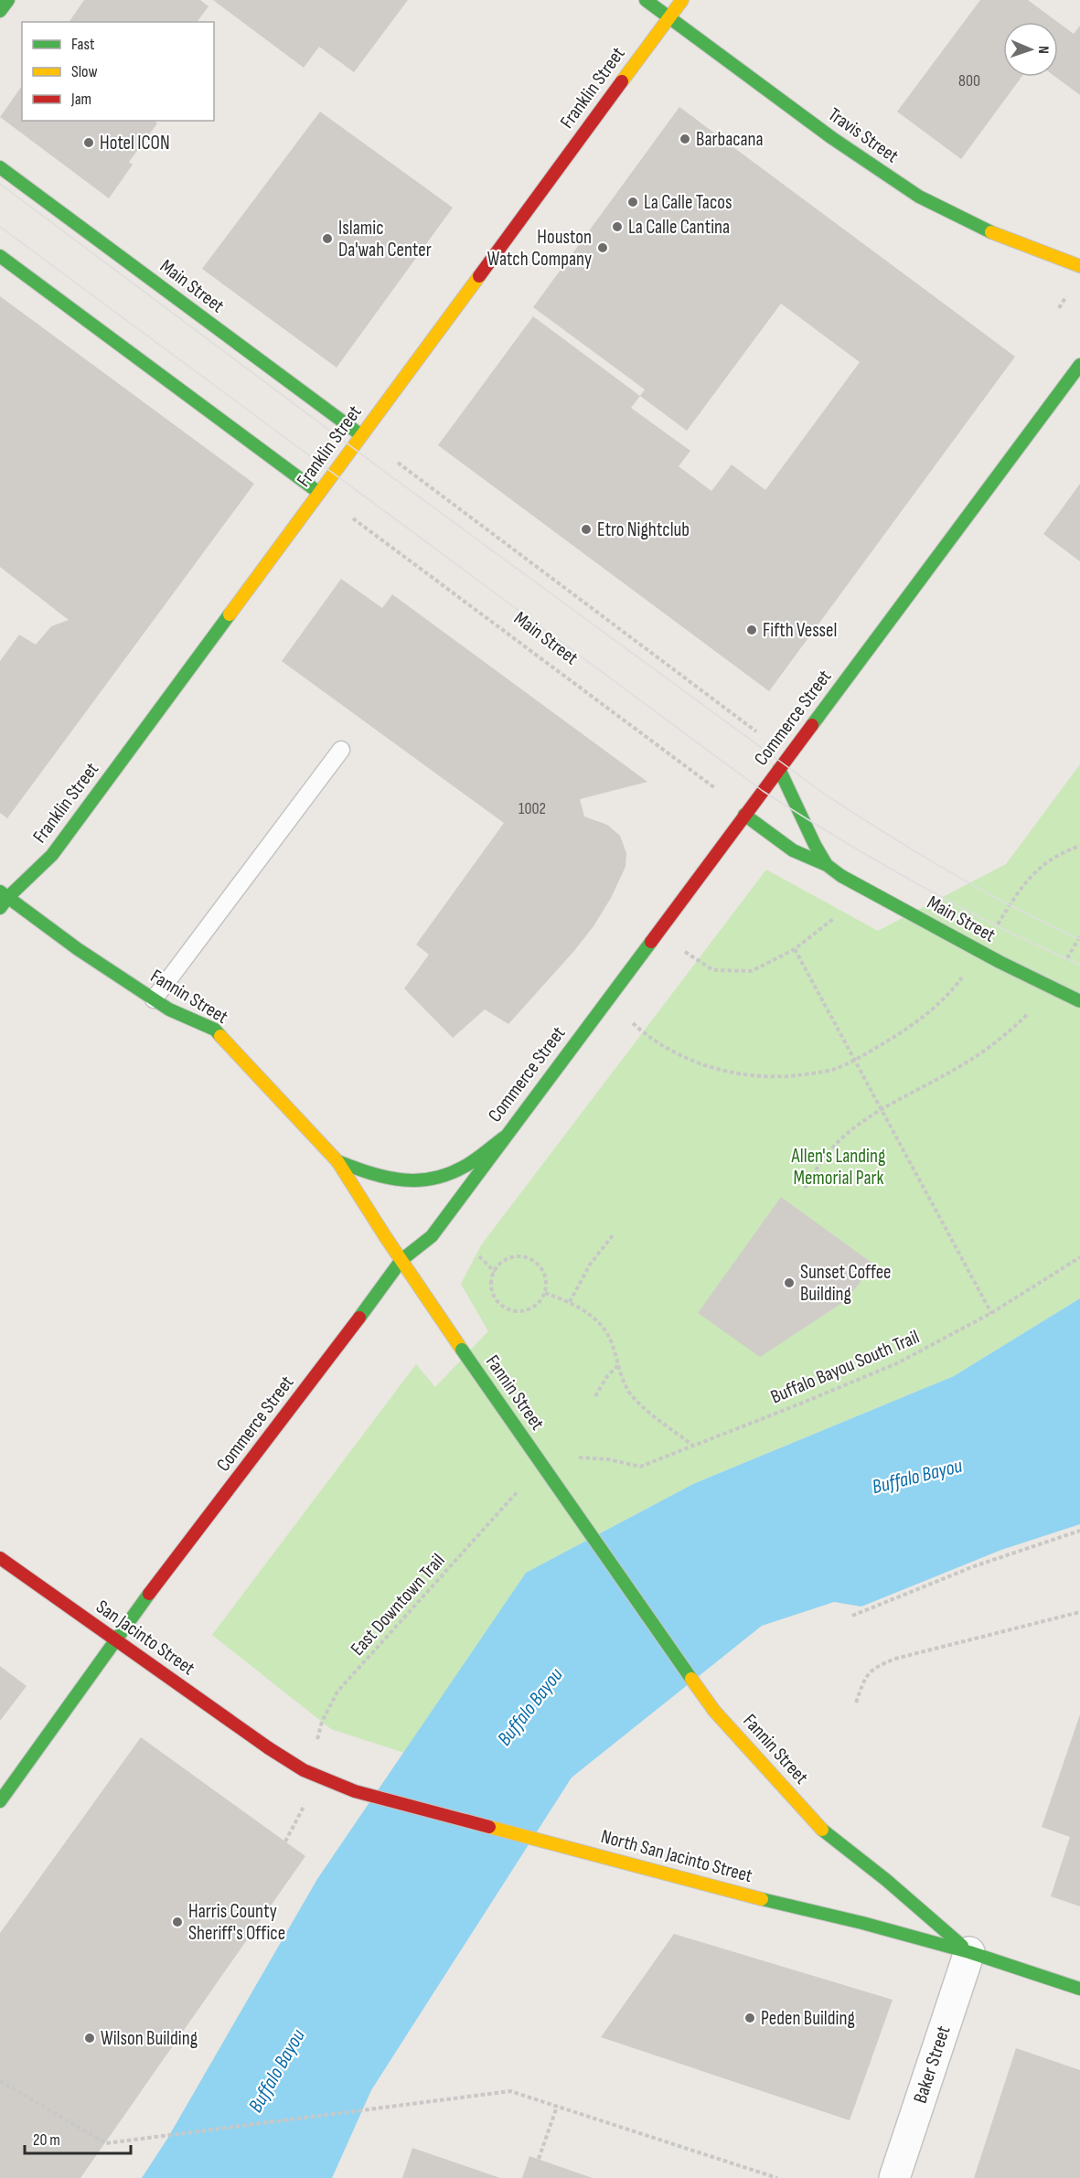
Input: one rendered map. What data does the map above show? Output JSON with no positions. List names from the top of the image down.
{
  "streets": {
    "main road": [
      "Franklin Street",
      "Travis Street",
      "Main Street",
      "Commerce Street",
      "Fannin Street",
      "San Jacinto Street",
      "North San Jacinto Street"
    ],
    "street": ["Baker Street"],
    "path": ["Buffalo Bayou South Trail", "East Downtown Trail"]
  },
  "crossings": [
    ["Franklin Street", "Travis Street"],
    ["Franklin Street", "Main Street"],
    ["Franklin Street", "Fannin Street"],
    ["Main Street", "Commerce Street"],
    ["Commerce Street", "Fannin Street"],
    ["Commerce Street", "San Jacinto Street"],
    ["Fannin Street", "North San Jacinto Street"],
    ["Fannin Street", "Baker Street"],
    ["San Jacinto Street", "North San Jacinto Street"],
    ["North San Jacinto Street", "Baker Street"]
  ],
  "water": ["Buffalo Bayou"],
  "parks": ["Allen's Landing Memorial Park"],
  "places": [
    "Barbacana",
    "Hotel ICON",
    "La Calle Tacos",
    "La Calle Cantina",
    "Islamic Da'wah Center",
    "Houston Watch Company",
    "Etro Nightclub",
    "Fifth Vessel",
    "Sunset Coffee Building",
    "Harris County Sheriff's Office",
    "Peden Building",
    "Wilson Building"
  ],
  "house_numbers": ["800", "1002"],
  "legend": ["Fast", "Slow", "Jam"],
  "scale_bar": "20 m",
  "north": "right"
}
